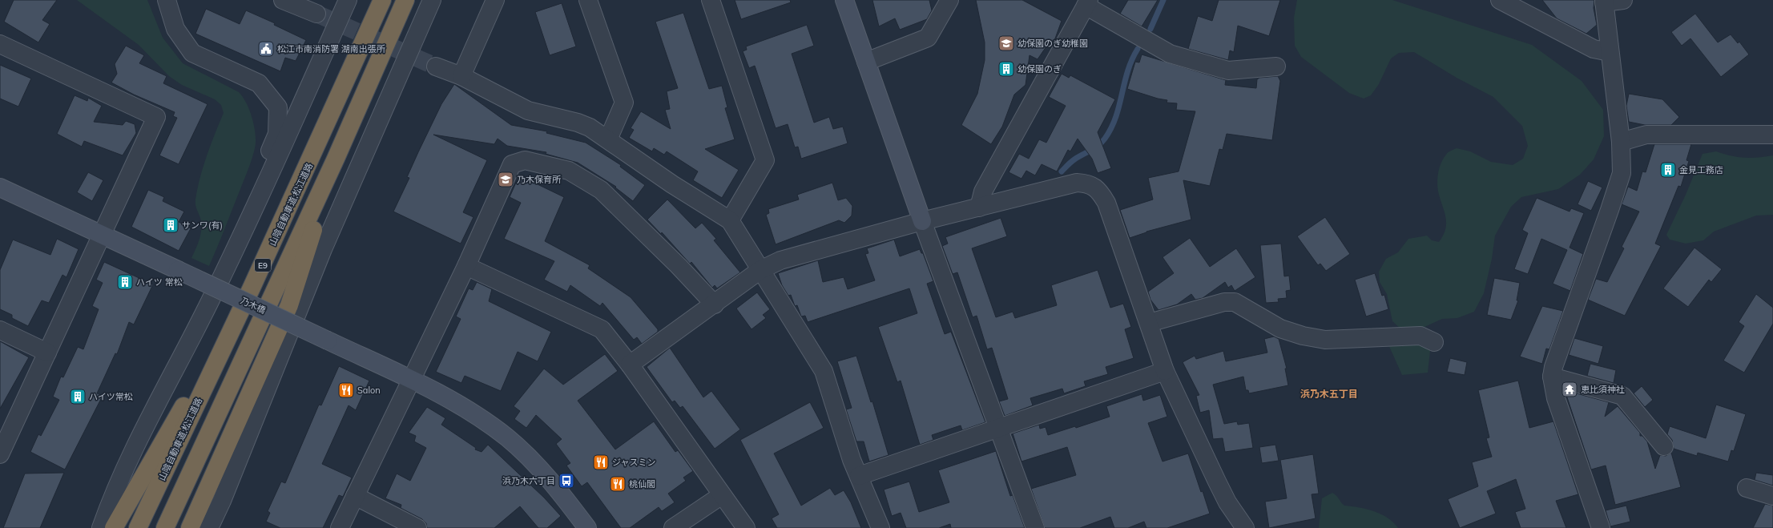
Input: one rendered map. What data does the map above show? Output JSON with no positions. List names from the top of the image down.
{
  "streets": {
    "highway": ["山陰自動車道;松江道路", "E9"],
    "street": ["乃木橋"]
  },
  "districts": ["浜乃木五丁目"],
  "places": {
    "school or university": ["幼保園のぎ幼稚園", "乃木保育所"],
    "public building": ["松江市南消防署 湖南出張所"],
    "building": [
      "幼保園のぎ",
      "金見工務店",
      "サンワ(有)",
      "ハイツ 常松",
      "ハイツ常松"
    ],
    "temple": ["恵比須神社"],
    "restaurant": ["Salon", "ジャスミン", "桃仙閣"],
    "bus stop": ["浜乃木六丁目"]
  }
}
